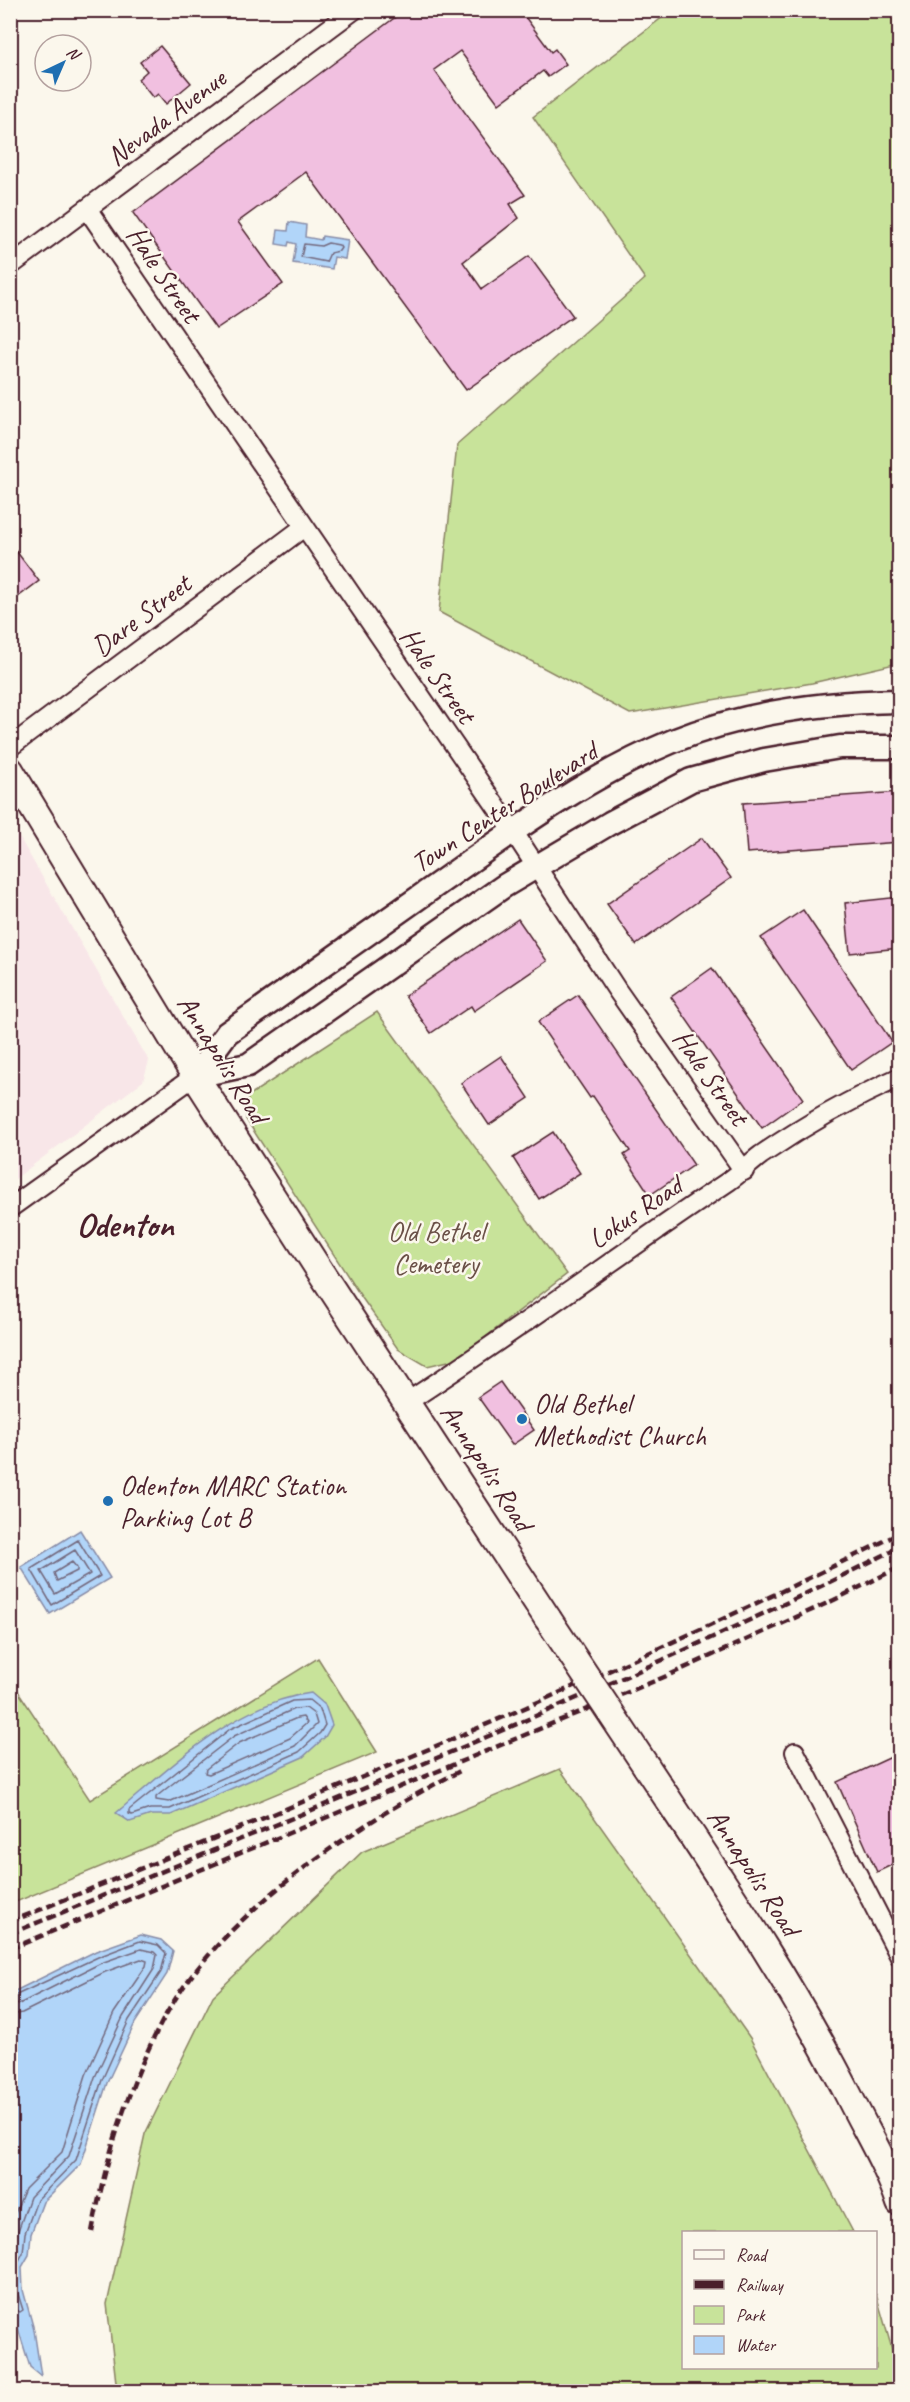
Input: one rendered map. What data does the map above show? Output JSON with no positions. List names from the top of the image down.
{
  "streets": {
    "main road": ["Annapolis Road"],
    "street": [
      "Nevada Avenue",
      "Hale Street",
      "Dare Street",
      "Town Center Boulevard",
      "Lokus Road"
    ]
  },
  "crossings": [
    ["Nevada Avenue", "Hale Street"],
    ["Hale Street", "Dare Street"],
    ["Hale Street", "Town Center Boulevard"],
    ["Hale Street", "Lokus Road"],
    ["Town Center Boulevard", "Annapolis Road"],
    ["Annapolis Road", "Lokus Road"]
  ],
  "districts": ["Odenton"],
  "parks": ["Old Bethel Cemetery"],
  "places": ["Old Bethel Methodist Church", "Odenton MARC Station Parking Lot B"],
  "legend": [
    "Road",
    "Railway",
    "Park",
    "Water"
  ],
  "north": "top right"
}
